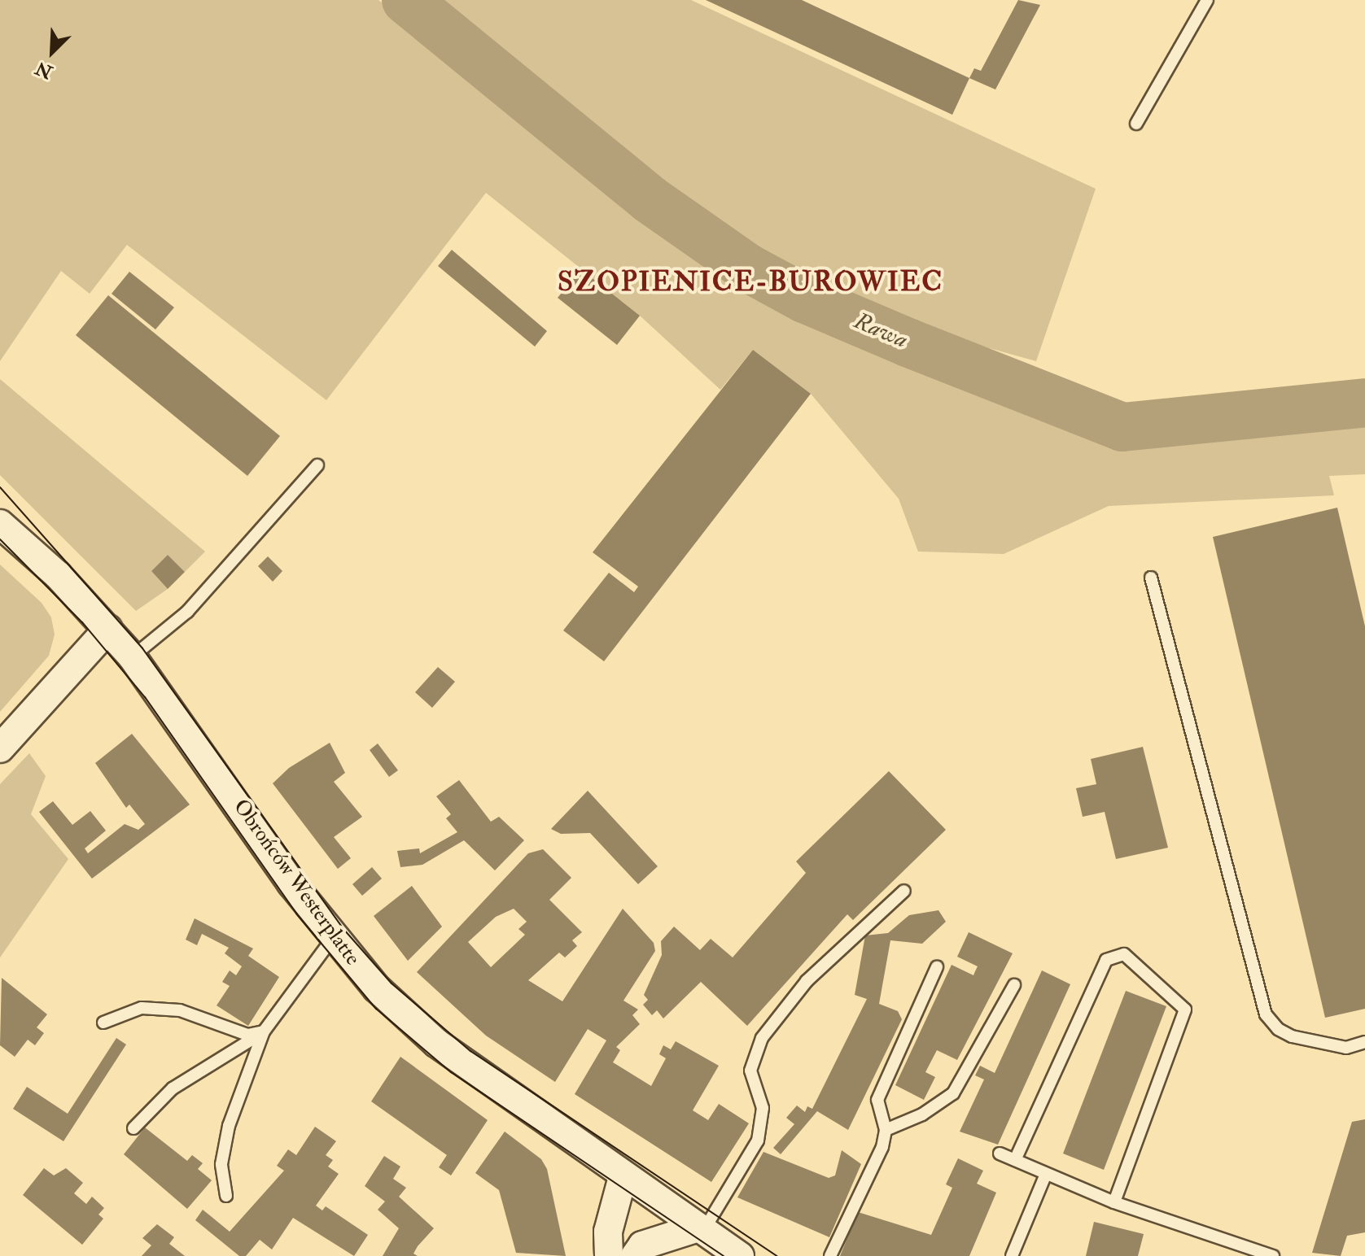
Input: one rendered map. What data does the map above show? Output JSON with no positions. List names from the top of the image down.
{
  "streets": {
    "street": ["Obrońców Westerplatte"]
  },
  "districts": ["SZOPIENICE-BUROWIEC"],
  "water": ["Rawa"],
  "north": "bottom left"
}
